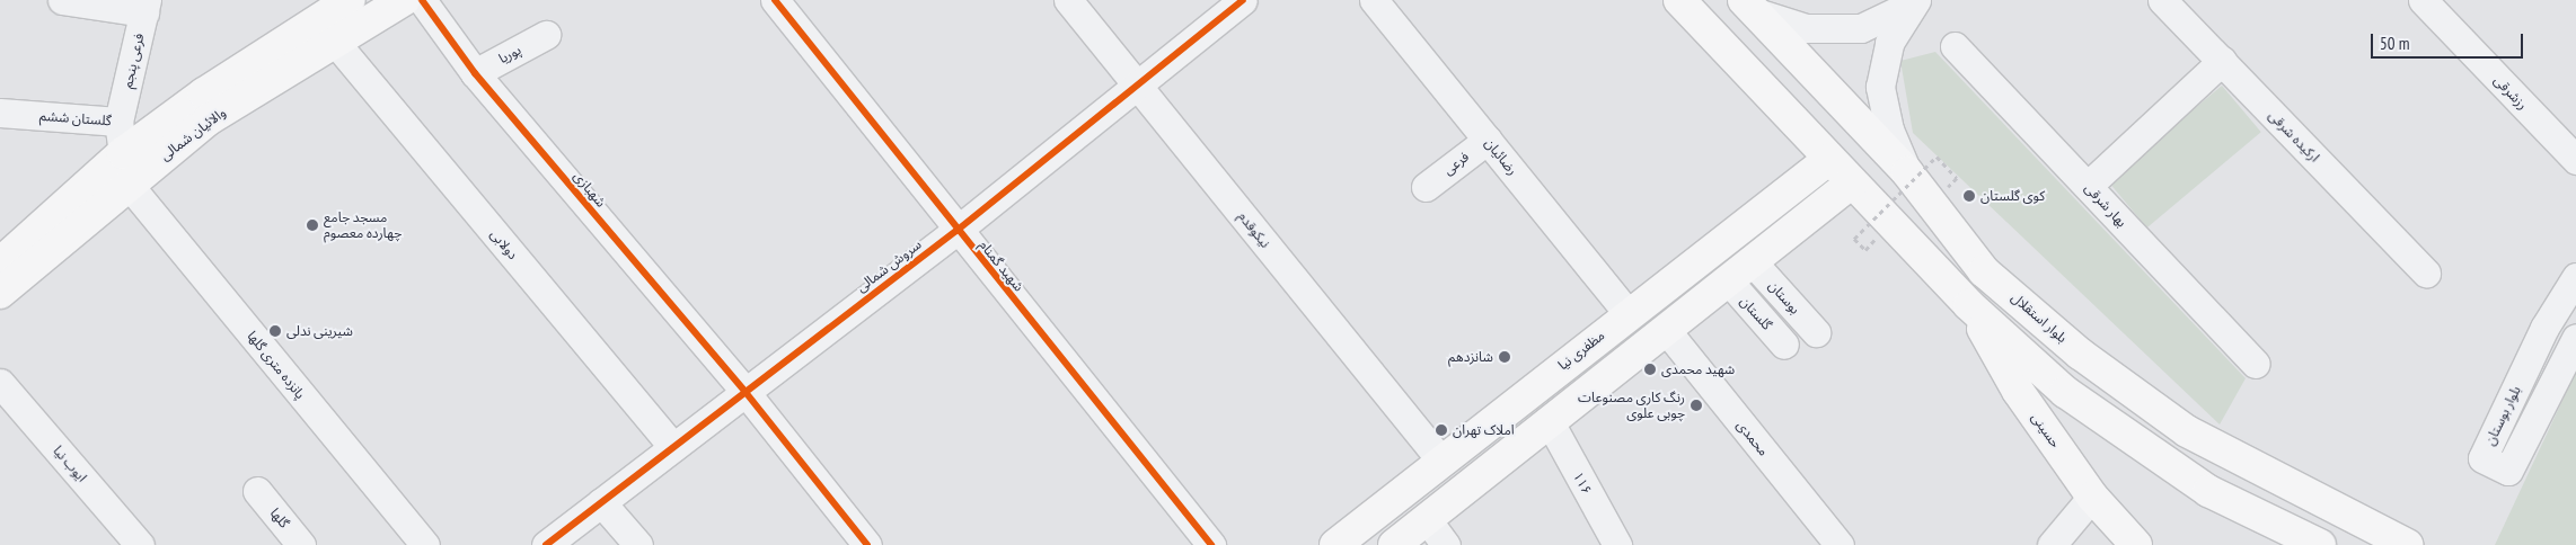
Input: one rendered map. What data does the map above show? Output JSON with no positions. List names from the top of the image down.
{
  "streets": {
    "main road": [
      "والائیان شمالی",
      "بلوار استقلال",
      "مظفری نیا",
      "حسینی"
    ],
    "street": [
      "پوریا",
      "فرعی پنجم",
      "رزشرقی",
      "گلستان ششم",
      "ارکیده شرقی",
      "رضائیان",
      "فرعی",
      "شهبازی",
      "بهار شرقی",
      "نیکوقدم",
      "دولابی",
      "سروش شمالی",
      "شهید گمنام",
      "بوستان",
      "گلستان",
      "پانزده متری گلها",
      "بلوار بوستان",
      "محمدی",
      "ایوب نیا",
      "۱۱۶",
      "گلها"
    ]
  },
  "crossings": [
    ["پوریا", "شهبازی"],
    ["فرعی پنجم", "گلستان ششم"],
    ["گلستان ششم", "والائیان شمالی"],
    ["والائیان شمالی", "دولابی"],
    ["والائیان شمالی", "پانزده متری گلها"],
    ["رضائیان", "فرعی"],
    ["رضائیان", "مظفری نیا"],
    ["شهبازی", "سروش شمالی"],
    ["نیکوقدم", "سروش شمالی"],
    ["نیکوقدم", "مظفری نیا"],
    ["دولابی", "سروش شمالی"],
    ["سروش شمالی", "شهید گمنام"]
  ],
  "places": [
    "کوی گلستان",
    "مسجد جامع چهارده معصوم",
    "شیرینی ندلی",
    "شانزدهم",
    "شهید محمدی",
    "رنگ کاری مصنوعات چوبی علوی",
    "املاک تهران"
  ],
  "scale_bar": "50 m"
}
